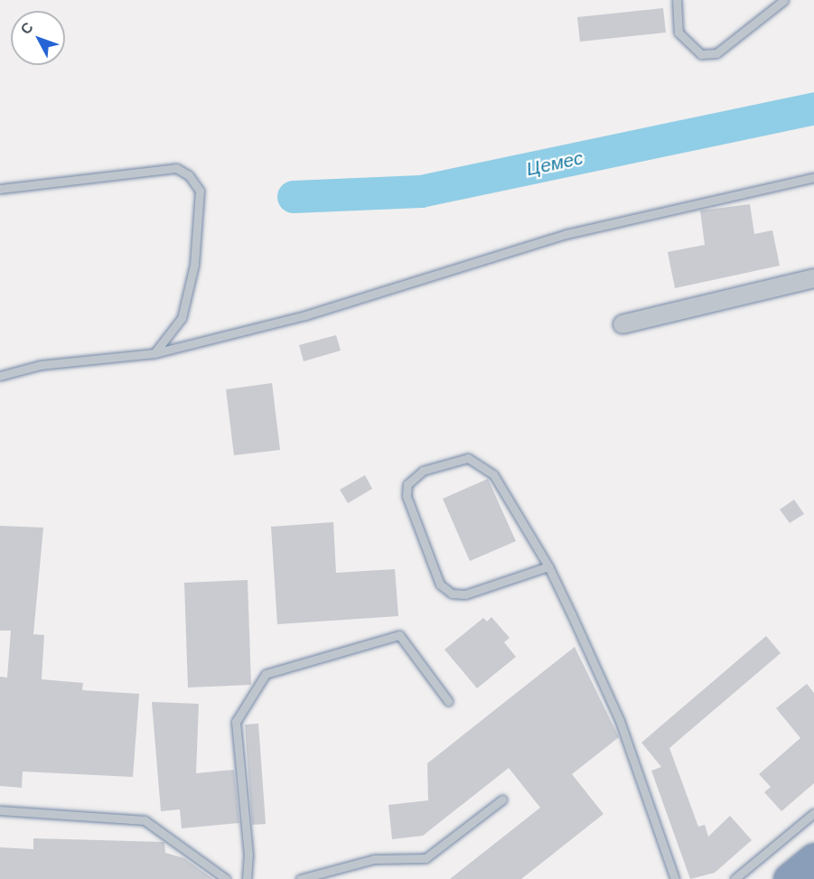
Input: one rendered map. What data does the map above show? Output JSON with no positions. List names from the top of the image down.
{
  "water": ["Цемес"],
  "north": "top left"
}
